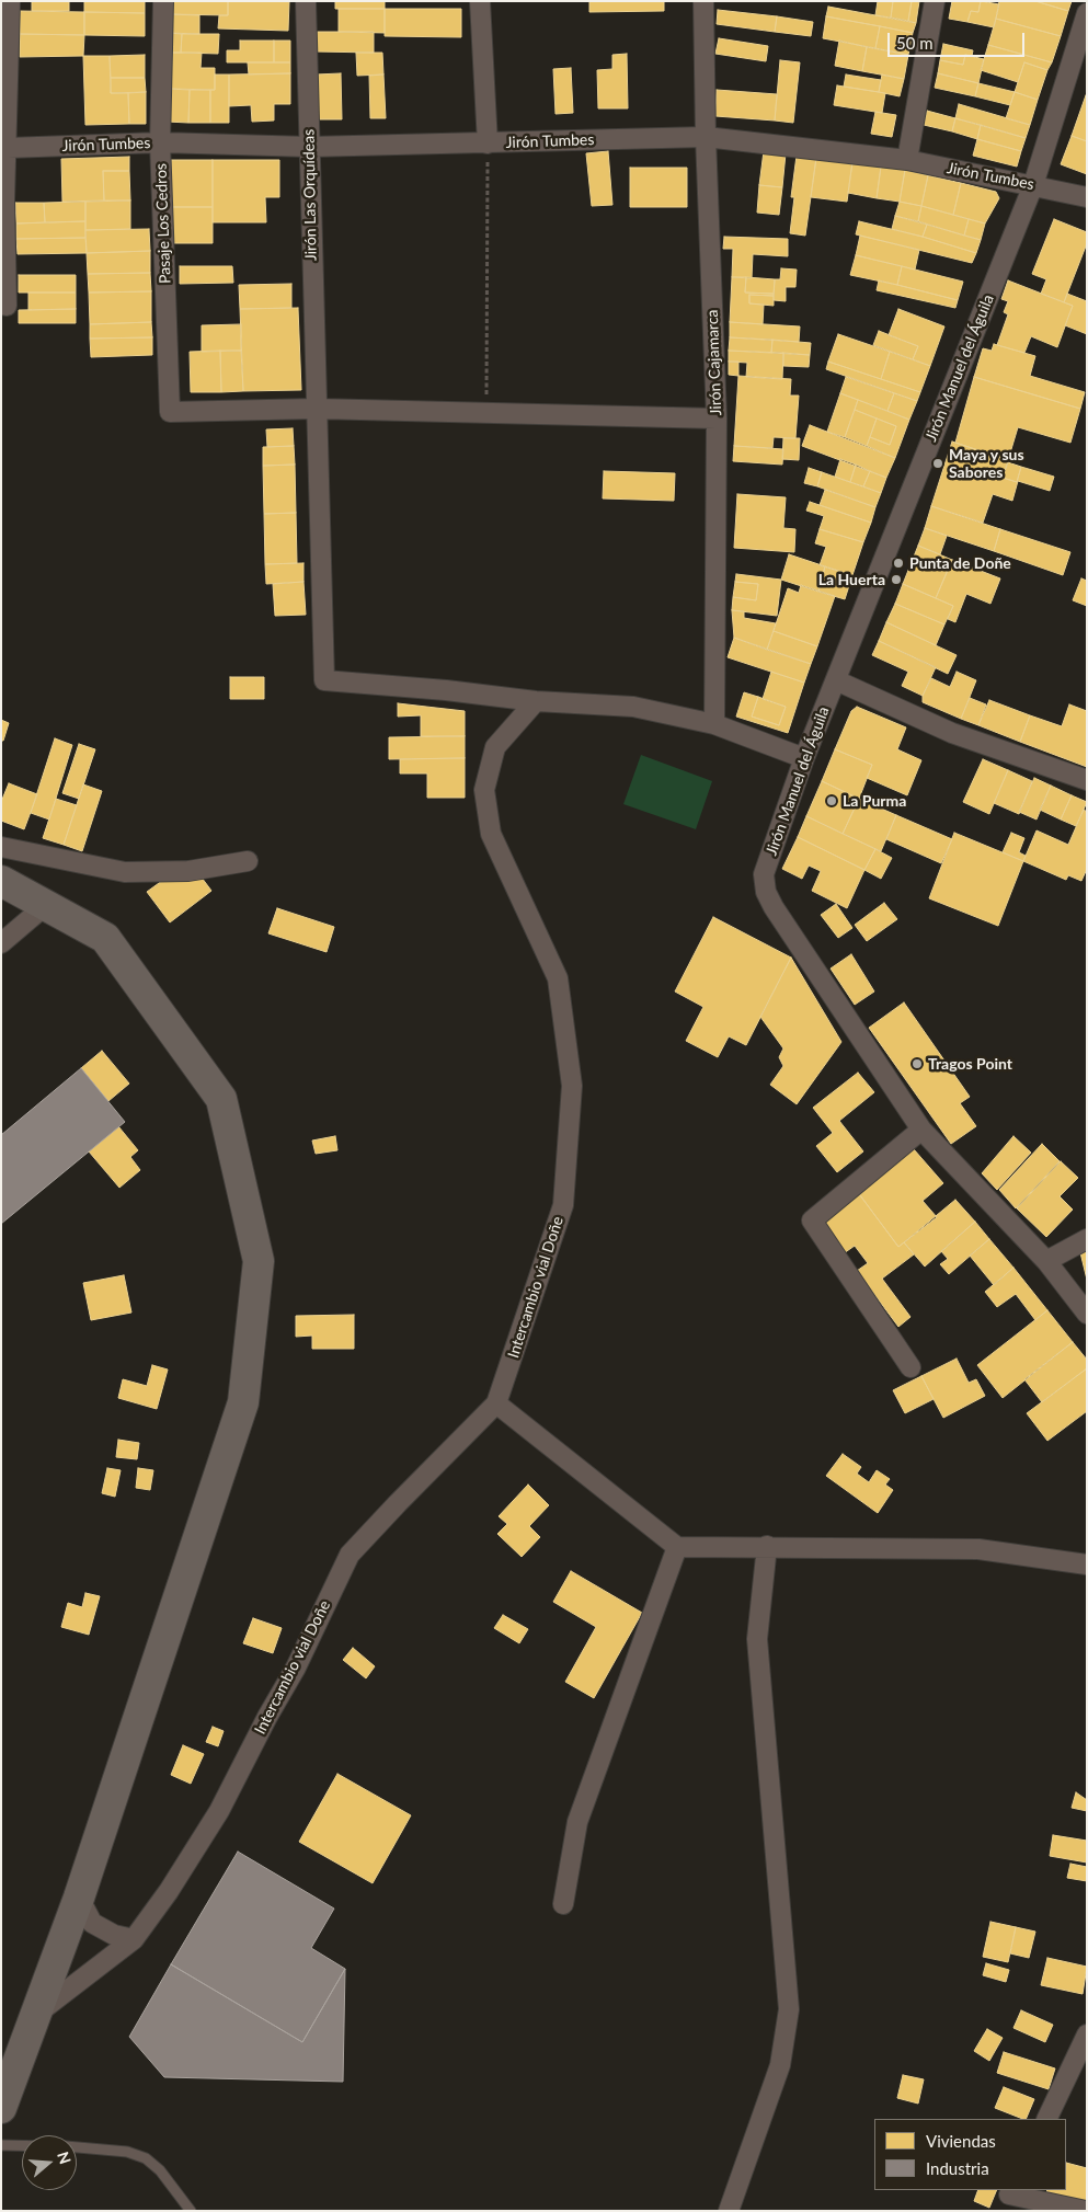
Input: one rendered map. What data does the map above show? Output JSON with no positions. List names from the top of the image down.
{
  "streets": {
    "street": [
      "Jirón Tumbes",
      "Jirón Las Orquídeas",
      "Pasaje Los Cedros",
      "Jirón Cajamarca",
      "Jirón Manuel del Águila",
      "Intercambio vial Doñe"
    ]
  },
  "crossings": [
    ["Jirón Tumbes", "Jirón Las Orquídeas"],
    ["Jirón Tumbes", "Pasaje Los Cedros"],
    ["Jirón Tumbes", "Jirón Cajamarca"],
    ["Jirón Tumbes", "Jirón Manuel del Águila"],
    ["Jirón Las Orquídeas", "Pasaje Los Cedros"],
    ["Jirón Las Orquídeas", "Intercambio vial Doñe"]
  ],
  "places": [
    "Maya y sus Sabores",
    "Punta de Doñe",
    "La Huerta",
    "La Purma",
    "Tragos Point"
  ],
  "legend": ["Viviendas", "Industria"],
  "scale_bar": "50 m",
  "north": "right"
}
